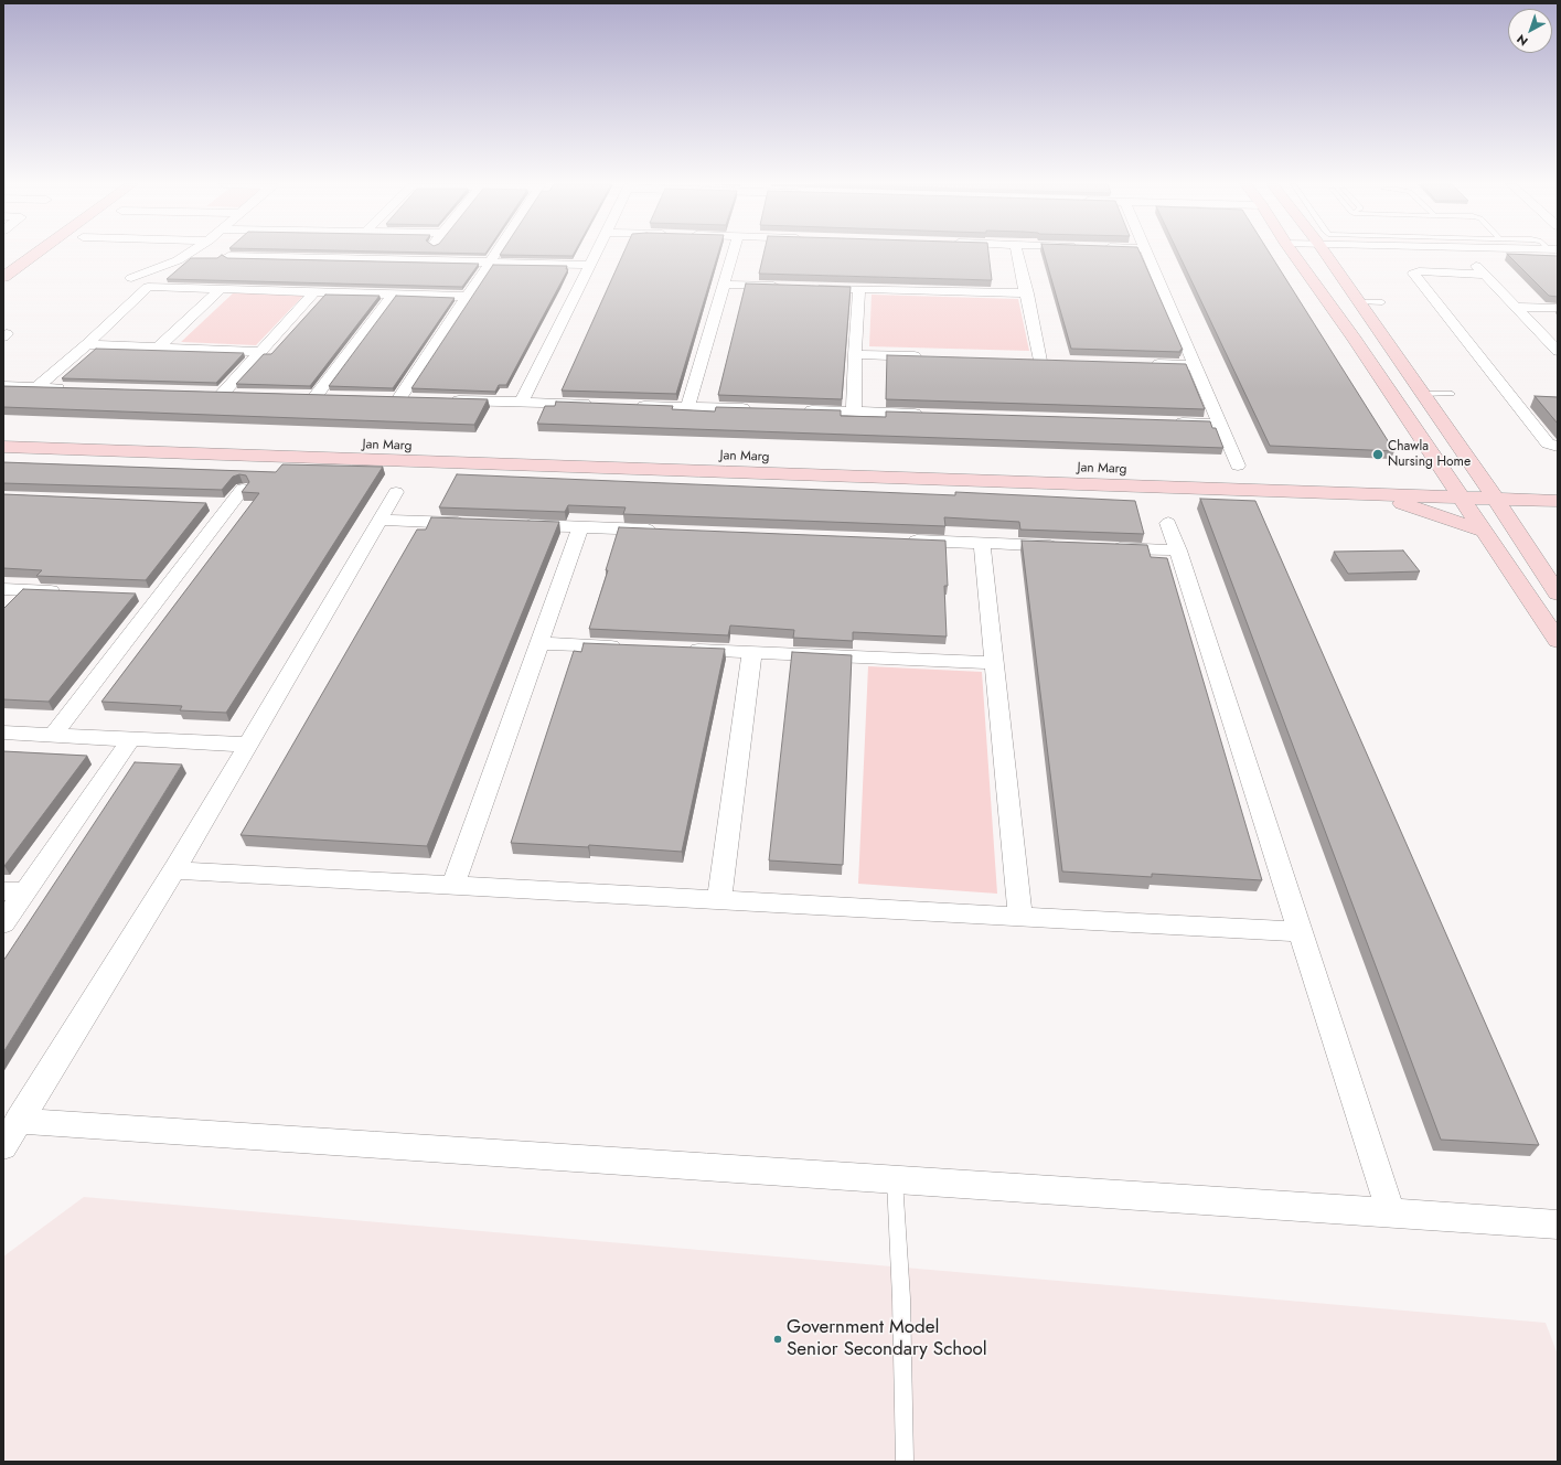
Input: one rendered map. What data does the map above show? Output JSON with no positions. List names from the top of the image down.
{
  "streets": {
    "main road": ["Jan Marg"]
  },
  "places": ["Chawla Nursing Home", "Government Model Senior Secondary School"],
  "north": "bottom left"
}
